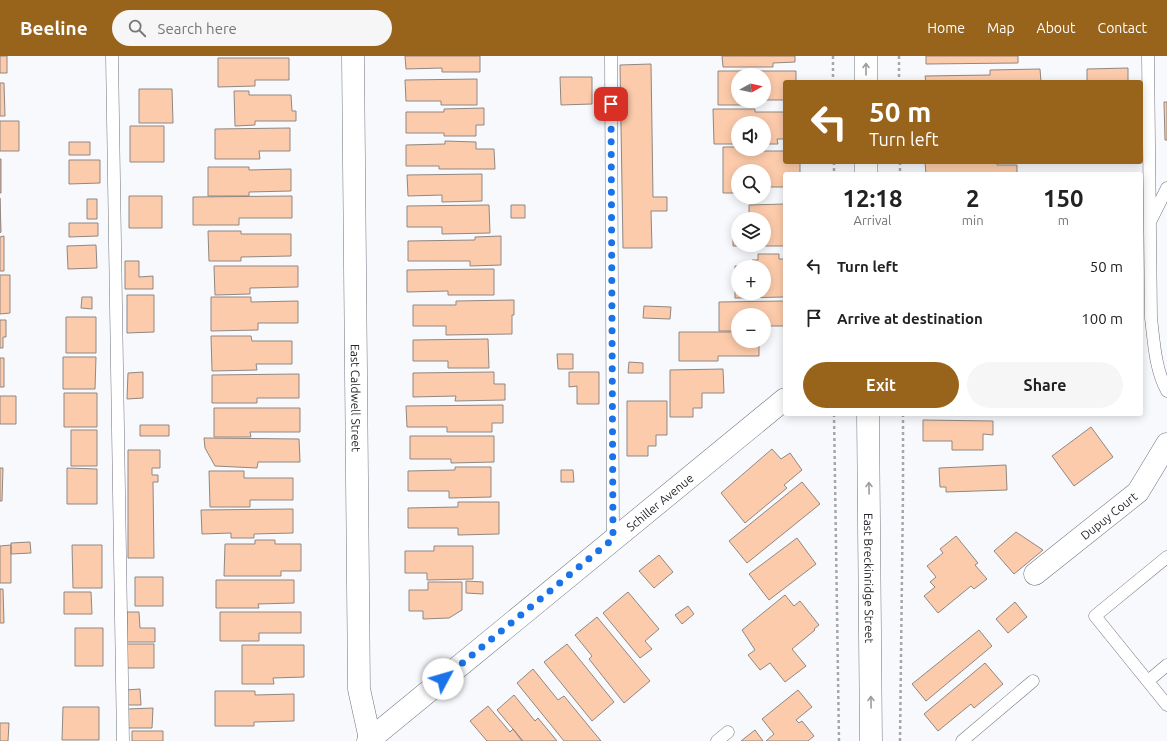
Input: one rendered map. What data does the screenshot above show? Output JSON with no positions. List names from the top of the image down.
{
  "streets": {
    "street": [
      "East Caldwell Street",
      "Schiller Avenue",
      "Dupuy Court",
      "East Breckinridge Street"
    ]
  },
  "crossings": [
    ["East Caldwell Street", "Schiller Avenue"]
  ],
  "one_way": ["East Breckinridge Street"],
  "north": "right",
  "page": {
    "header": "Beeline",
    "search": "Search here",
    "nav": [
      "Home",
      "Map",
      "About",
      "Contact"
    ],
    "map_buttons": ["+", "−"],
    "turn": ["50 m", "Turn left"],
    "eta": [
      "12:18",
      "Arrival",
      "2",
      "min",
      "150",
      "m"
    ],
    "list": [
      {
        "name": "Turn left",
        "value": "50 m"
      },
      {
        "name": "Arrive at destination",
        "value": "100 m"
      }
    ],
    "buttons": ["Exit", "Share"]
  }
}
